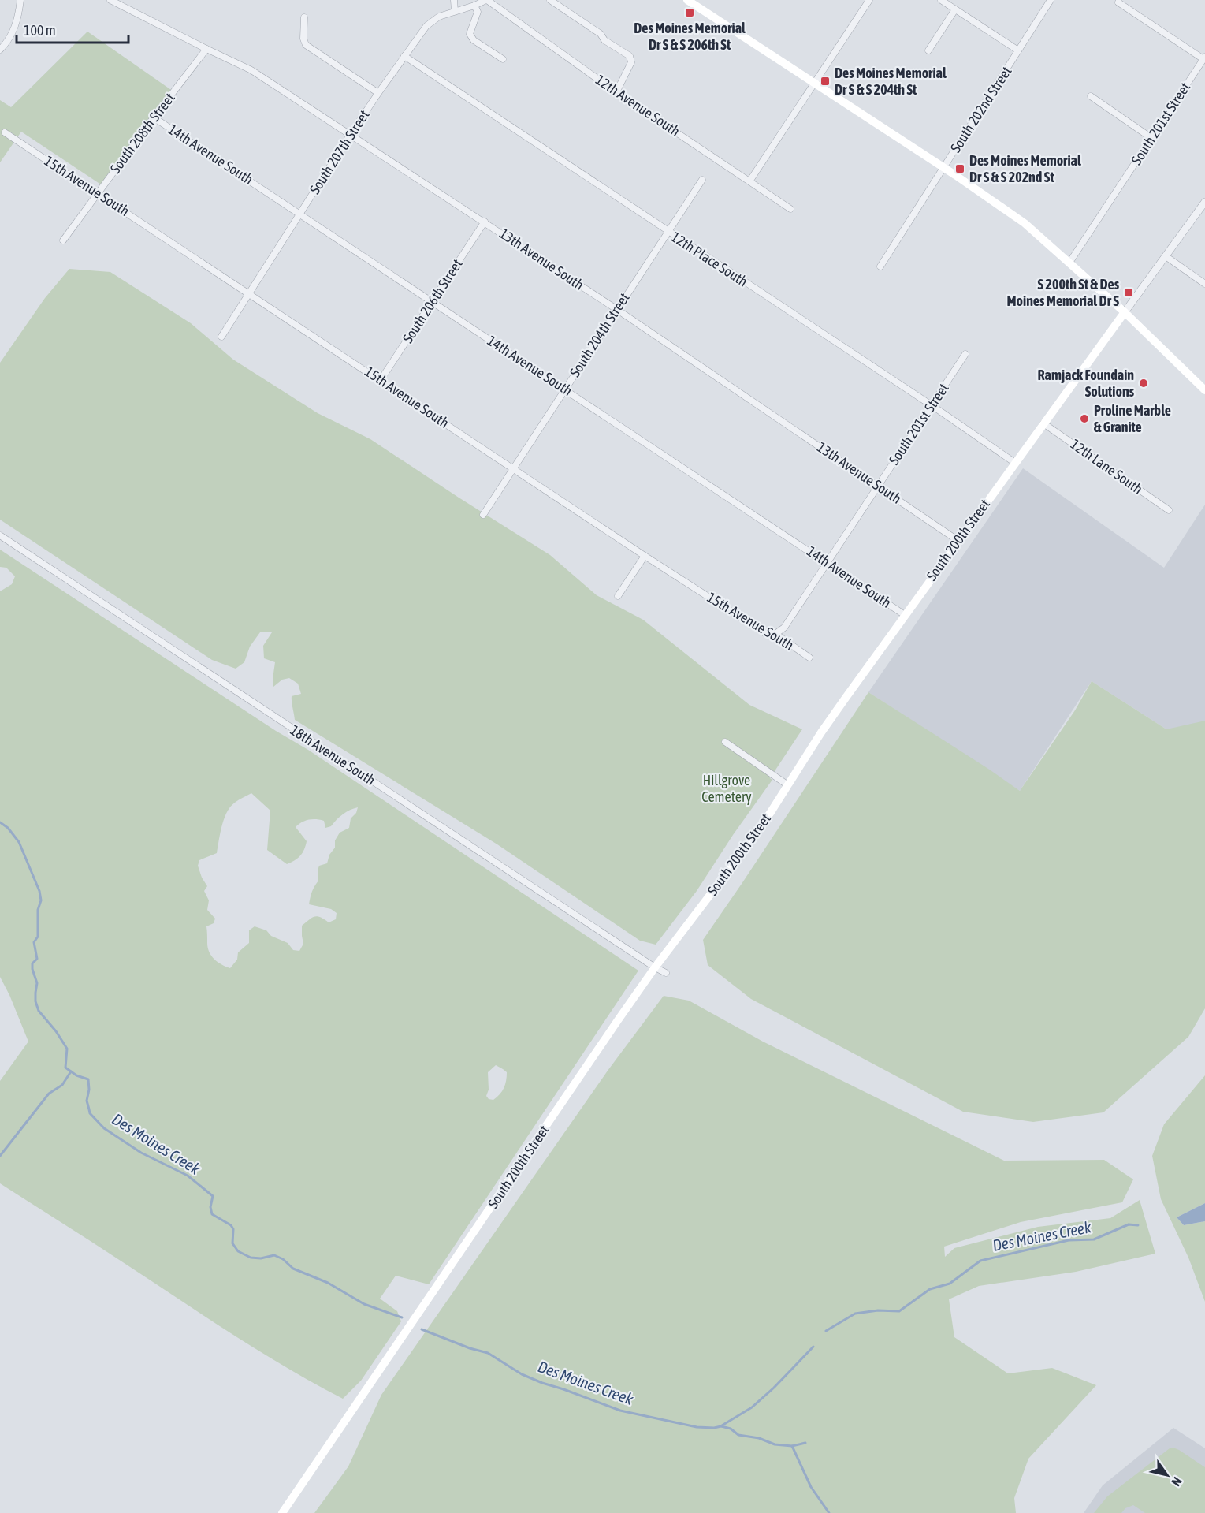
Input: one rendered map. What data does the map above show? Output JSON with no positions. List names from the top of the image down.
{
  "streets": {
    "main road": ["South 200th Street"],
    "street": [
      "12th Avenue South",
      "South 202nd Street",
      "South 201st Street",
      "South 208th Street",
      "South 207th Street",
      "14th Avenue South",
      "15th Avenue South",
      "13th Avenue South",
      "12th Place South",
      "South 206th Street",
      "South 204th Street",
      "12th Lane South",
      "18th Avenue South"
    ]
  },
  "crossings": [
    ["12th Avenue South", "South 207th Street"],
    ["South 201st Street", "14th Avenue South"],
    ["South 201st Street", "15th Avenue South"],
    ["South 201st Street", "13th Avenue South"],
    ["South 201st Street", "12th Place South"],
    ["South 208th Street", "14th Avenue South"],
    ["South 208th Street", "15th Avenue South"],
    ["South 208th Street", "13th Avenue South"],
    ["South 207th Street", "14th Avenue South"],
    ["South 207th Street", "15th Avenue South"],
    ["South 207th Street", "13th Avenue South"],
    ["South 207th Street", "12th Place South"],
    ["14th Avenue South", "South 206th Street"],
    ["14th Avenue South", "South 204th Street"],
    ["14th Avenue South", "South 200th Street"],
    ["15th Avenue South", "South 206th Street"],
    ["15th Avenue South", "South 204th Street"],
    ["13th Avenue South", "South 206th Street"],
    ["13th Avenue South", "South 204th Street"],
    ["13th Avenue South", "South 200th Street"],
    ["12th Place South", "South 204th Street"],
    ["12th Place South", "South 200th Street"],
    ["12th Lane South", "South 200th Street"],
    ["South 200th Street", "18th Avenue South"]
  ],
  "water": ["Des Moines Creek"],
  "parks": ["Hillgrove Cemetery"],
  "places": {
    "transit": [
      "Des Moines Memorial Dr S & S 206th St",
      "Des Moines Memorial Dr S & S 204th St",
      "Des Moines Memorial Dr S & S 202nd St",
      "S 200th St & Des Moines Memorial Dr S"
    ],
    "other": ["Ramjack Foundain Solutions", "Proline Marble & Granite"]
  },
  "scale_bar": "100 m",
  "north": "bottom right"
}
